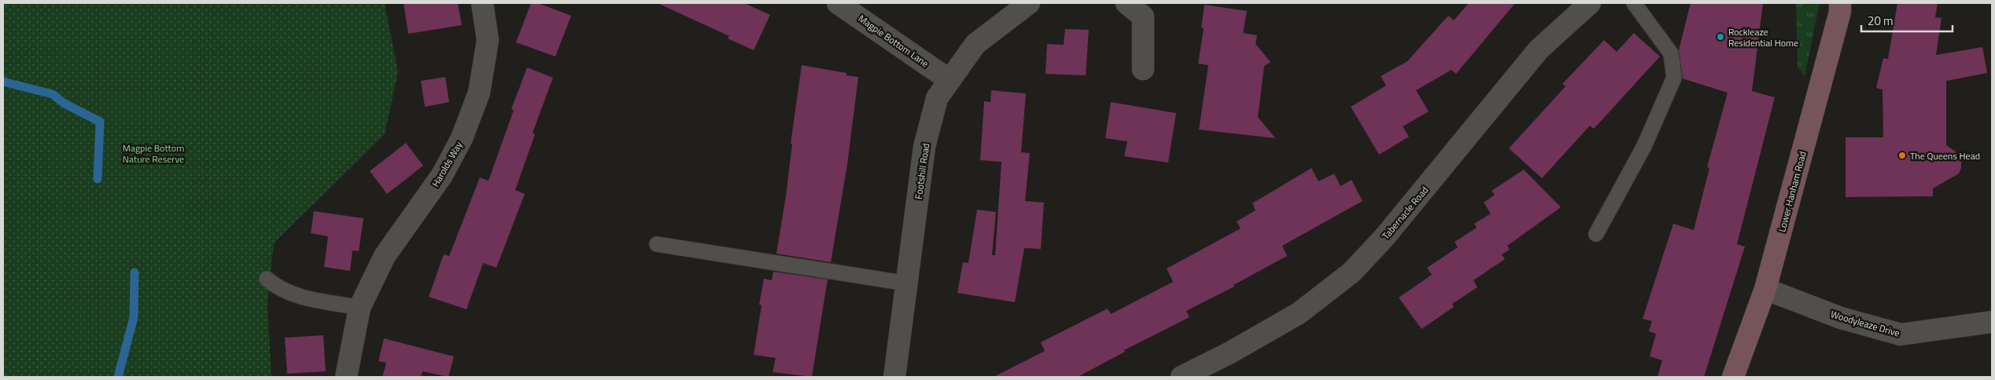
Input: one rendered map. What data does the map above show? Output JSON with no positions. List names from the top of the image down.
{
  "streets": {
    "main road": ["Lower Hanham Road"],
    "street": [
      "Magpie Bottom Lane",
      "Harolds Way",
      "Footshill Road",
      "Tabernacle Road",
      "Woodyleaze Drive"
    ]
  },
  "crossings": [
    ["Magpie Bottom Lane", "Footshill Road"],
    ["Lower Hanham Road", "Woodyleaze Drive"]
  ],
  "parks": ["Magpie Bottom Nature Reserve"],
  "places": ["Rockleaze Residential Home", "The Queens Head"],
  "scale_bar": "20 m"
}
